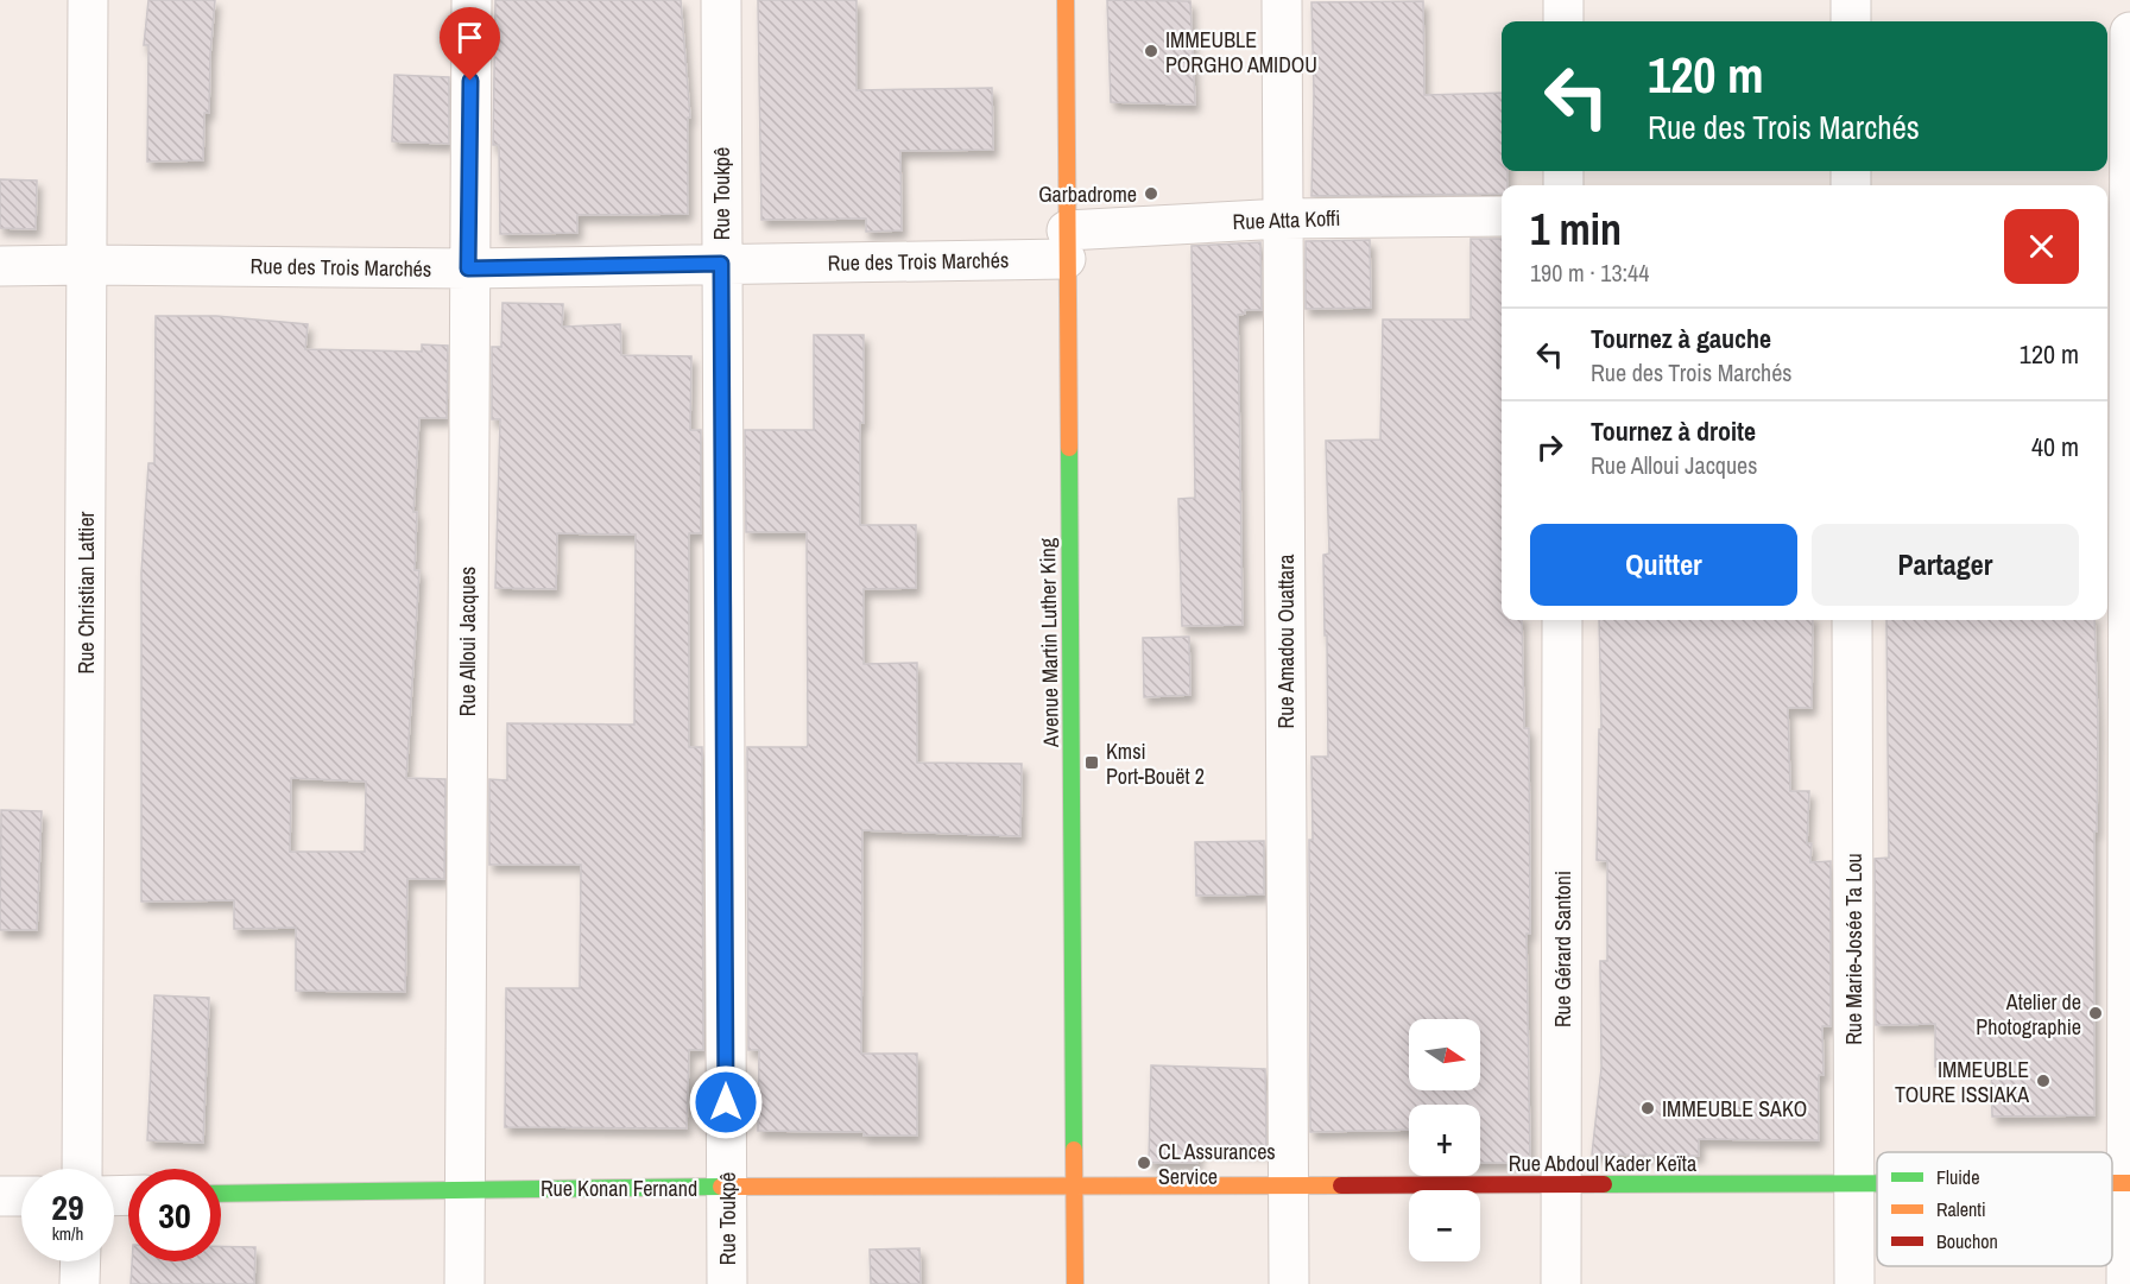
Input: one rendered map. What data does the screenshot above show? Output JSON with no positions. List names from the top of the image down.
{
  "streets": {
    "street": [
      "Rue Toukpê",
      "Rue Atta Koffi",
      "Rue des Trois Marchés",
      "Rue Christian Lattier",
      "Rue Alloui Jacques",
      "Rue Amadou Ouattara",
      "Avenue Martin Luther King",
      "Rue Gérard Santoni",
      "Rue Marie-Josée Ta Lou",
      "Rue Abdoul Kader Keïta",
      "Rue Konan Fernand"
    ]
  },
  "crossings": [
    ["Rue Toukpê", "Rue des Trois Marchés"],
    ["Rue Toukpê", "Rue Konan Fernand"],
    ["Rue Atta Koffi", "Rue des Trois Marchés"],
    ["Rue Atta Koffi", "Rue Amadou Ouattara"],
    ["Rue Atta Koffi", "Avenue Martin Luther King"],
    ["Rue des Trois Marchés", "Rue Christian Lattier"],
    ["Rue des Trois Marchés", "Rue Alloui Jacques"],
    ["Rue des Trois Marchés", "Avenue Martin Luther King"],
    ["Rue Alloui Jacques", "Rue Konan Fernand"],
    ["Rue Amadou Ouattara", "Rue Abdoul Kader Keïta"],
    ["Avenue Martin Luther King", "Rue Abdoul Kader Keïta"],
    ["Avenue Martin Luther King", "Rue Konan Fernand"],
    ["Rue Gérard Santoni", "Rue Abdoul Kader Keïta"],
    ["Rue Marie-Josée Ta Lou", "Rue Abdoul Kader Keïta"],
    ["Rue Abdoul Kader Keïta", "Rue Konan Fernand"]
  ],
  "places": {
    "other": [
      "IMMEUBLE PORGHO AMIDOU",
      "Garbadrome",
      "Atelier de Photographie",
      "IMMEUBLE TOURE ISSIAKA",
      "IMMEUBLE SAKO",
      "CL Assurances Service"
    ],
    "transit": ["Kmsi Port-Bouët 2"]
  },
  "legend": ["Fluide", "Ralenti", "Bouchon"],
  "north": "right",
  "page": {
    "turn": ["120 m", "Rue des Trois Marchés"],
    "heading": ["1 min", "190 m · 13:44"],
    "list": [
      {
        "name": "Tournez à gauche",
        "note": "Rue des Trois Marchés",
        "value": "120 m"
      },
      {
        "name": "Tournez à droite",
        "note": "Rue Alloui Jacques",
        "value": "40 m"
      }
    ],
    "buttons": ["Quitter", "Partager"],
    "map_buttons": ["+", "−"],
    "speed": "29 km/h",
    "limit": "30"
  }
}
